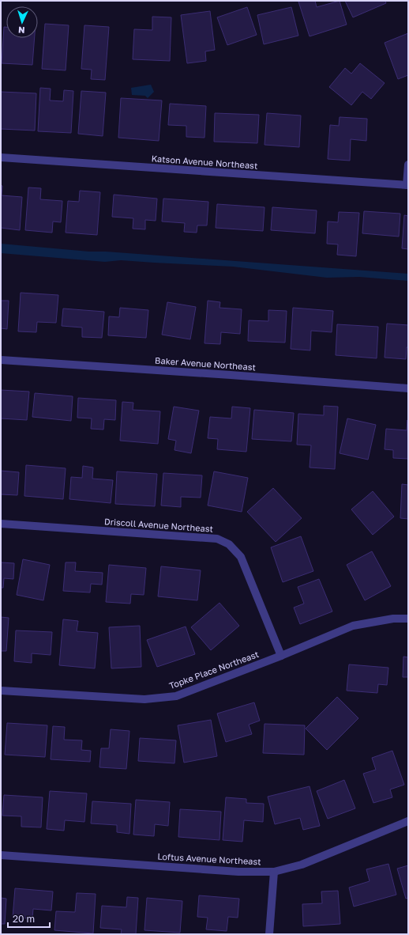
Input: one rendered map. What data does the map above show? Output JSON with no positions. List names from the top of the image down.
{
  "streets": {
    "street": [
      "Katson Avenue Northeast",
      "Baker Avenue Northeast",
      "Driscoll Avenue Northeast",
      "Topke Place Northeast",
      "Loftus Avenue Northeast"
    ]
  },
  "crossings": [
    ["Driscoll Avenue Northeast", "Topke Place Northeast"]
  ],
  "scale_bar": "20 m",
  "north": "bottom"
}
